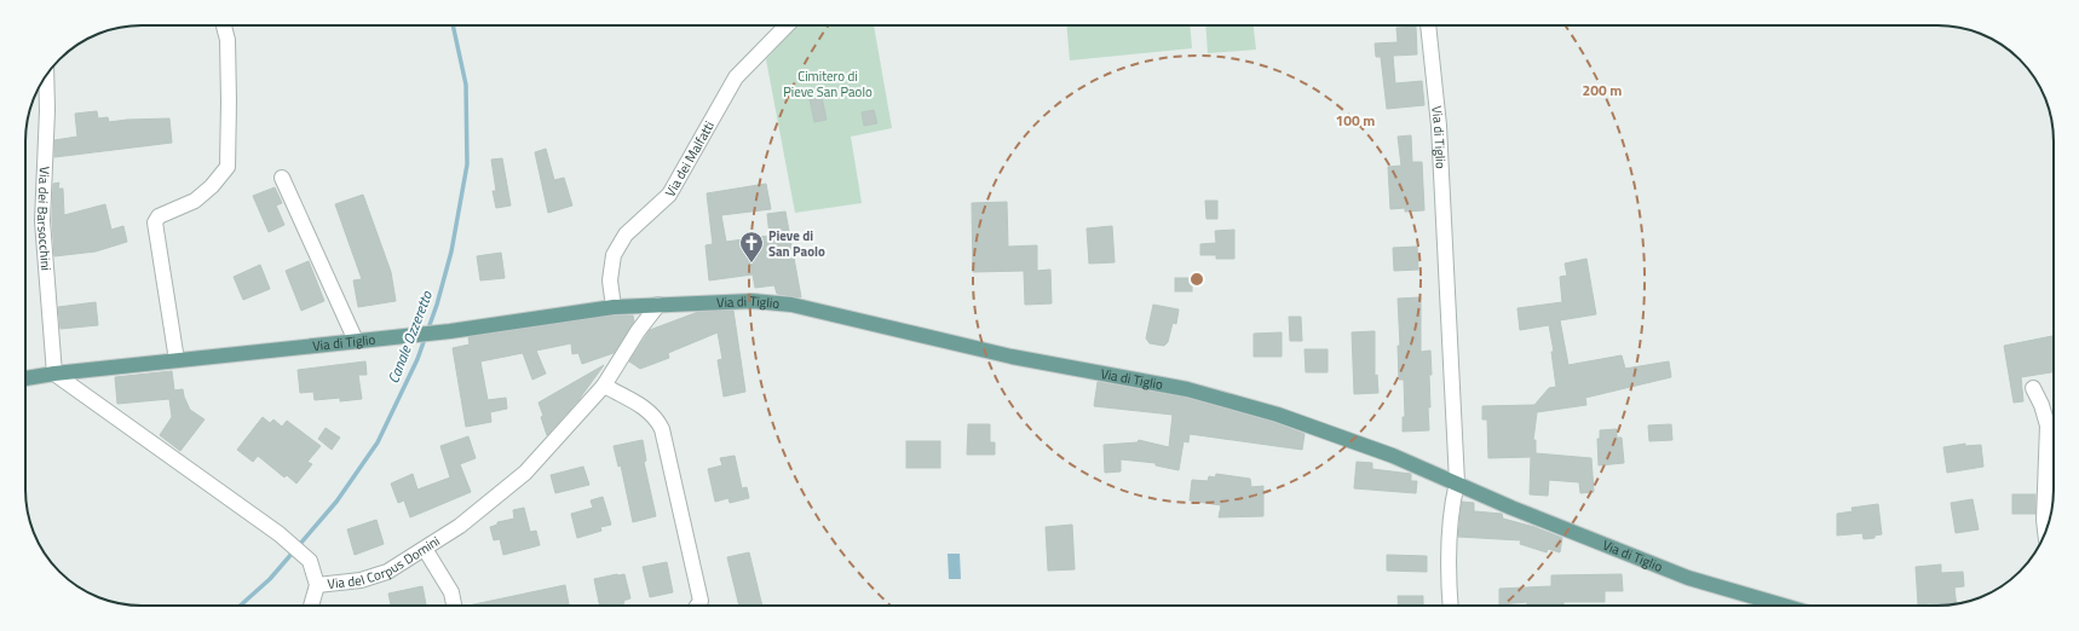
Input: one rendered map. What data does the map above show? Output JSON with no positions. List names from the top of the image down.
{
  "streets": {
    "main road": ["Via di Tiglio"],
    "street": ["Via dei Malfatti", "Via dei Barsocchini", "Via del Corpus Domini"]
  },
  "crossings": [
    ["Via di Tiglio", "Via dei Malfatti"],
    ["Via di Tiglio", "Via dei Barsocchini"],
    ["Via di Tiglio", "Via del Corpus Domini"],
    ["Via dei Barsocchini", "Via del Corpus Domini"]
  ],
  "water": ["Canale Ozzeretto"],
  "parks": ["Cimitero di Pieve San Paolo"],
  "places": {
    "church": ["Pieve di San Paolo"]
  },
  "rings": ["200 m", "100 m"]
}
